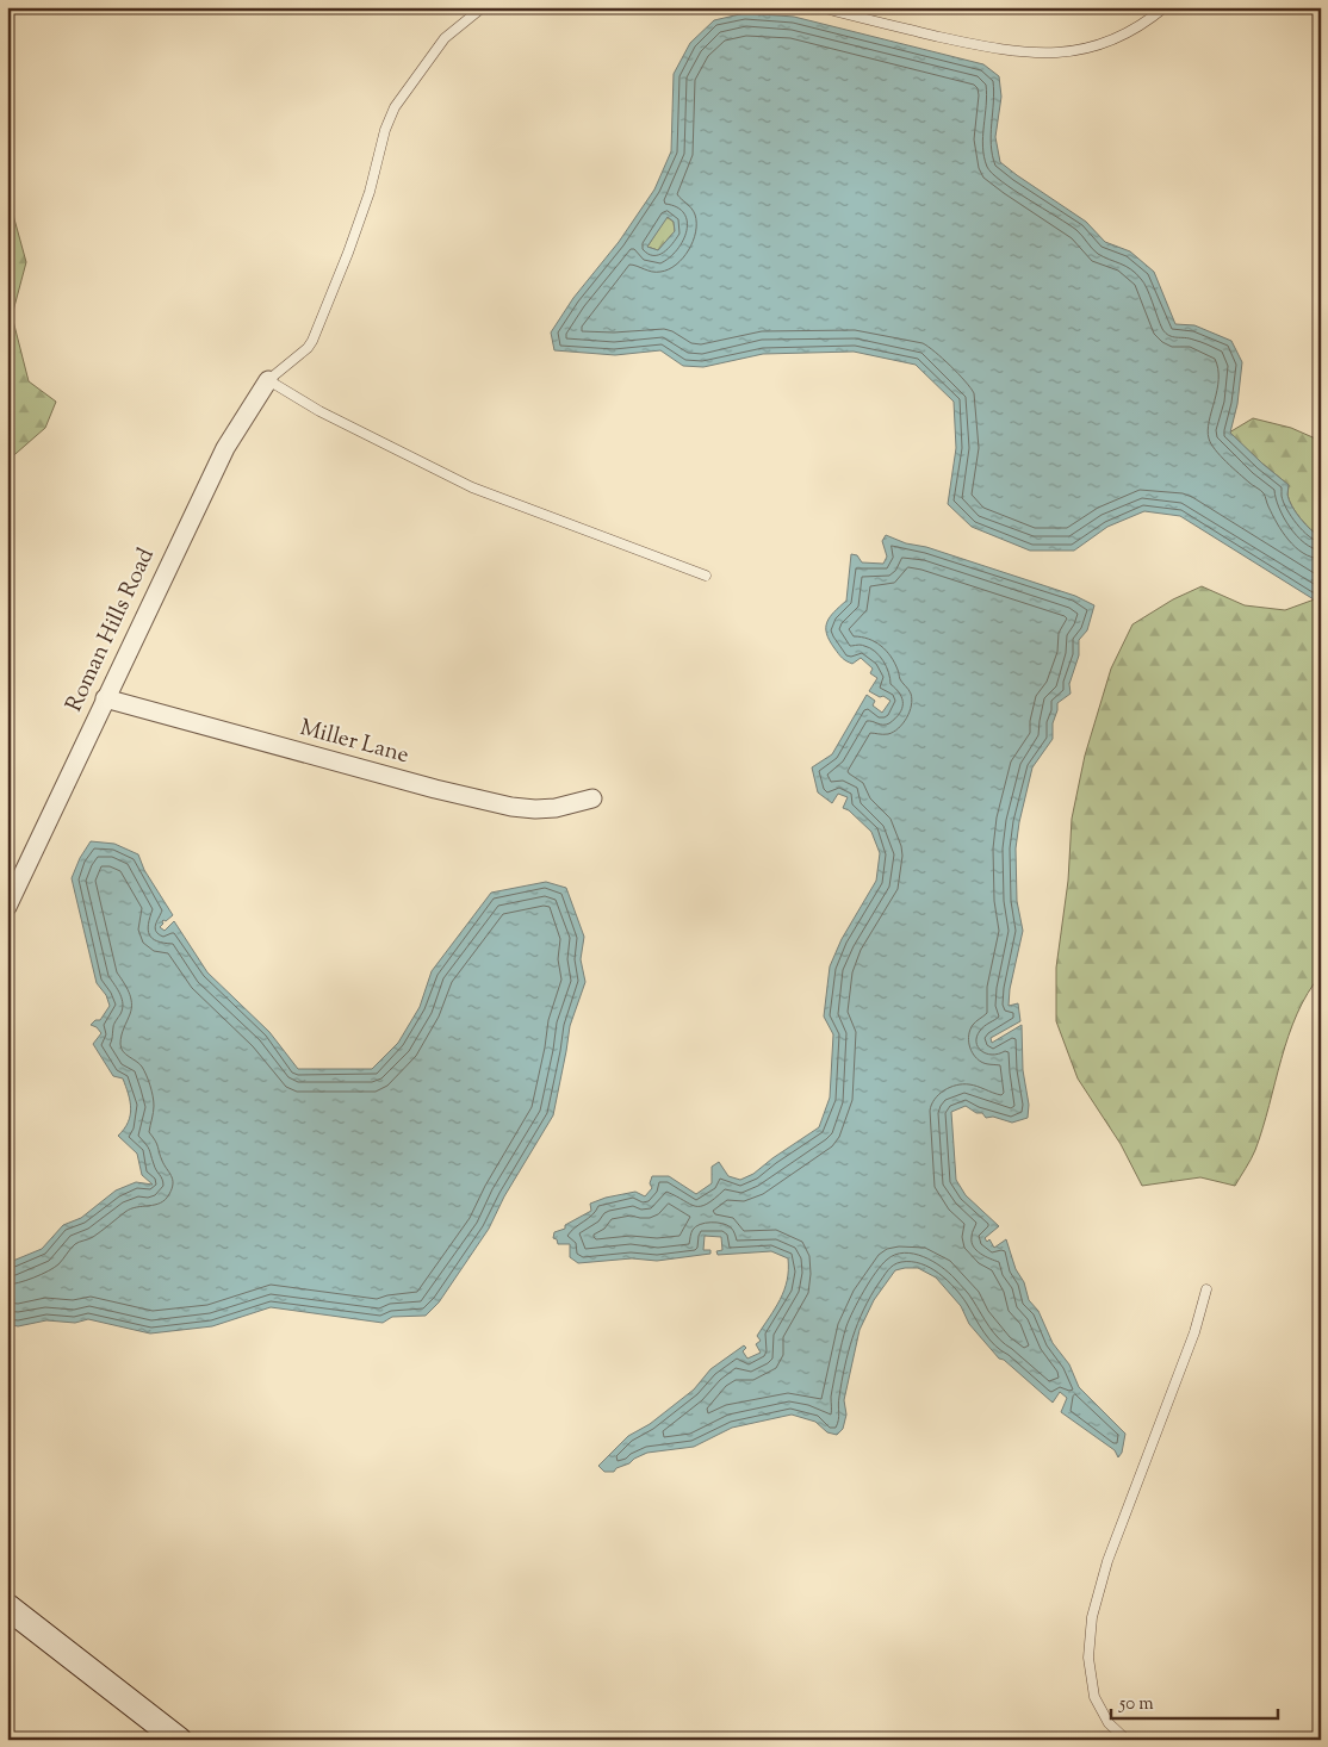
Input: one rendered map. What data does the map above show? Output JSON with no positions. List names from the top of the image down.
{
  "streets": {
    "street": ["Roman Hills Road", "Miller Lane"]
  },
  "crossings": [
    ["Roman Hills Road", "Miller Lane"]
  ],
  "scale_bar": "50 m"
}
